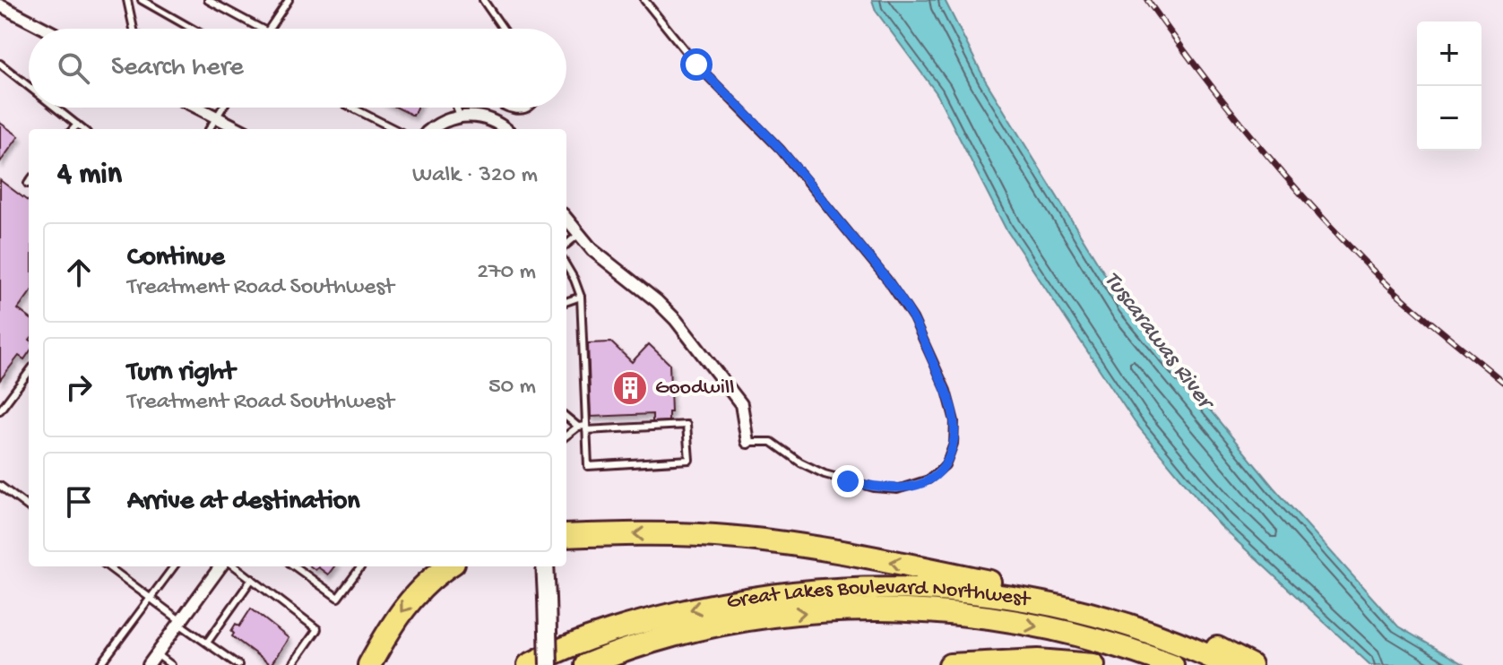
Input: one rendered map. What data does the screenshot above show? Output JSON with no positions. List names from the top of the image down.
{
  "streets": {
    "highway": ["Great Lakes Boulevard Northwest"]
  },
  "water": ["Tuscarawas River"],
  "places": {
    "building": ["Goodwill"]
  },
  "page": {
    "map_buttons": ["+", "−"],
    "search": "Search here",
    "heading": ["4 min", "Walk · 320 m"],
    "list": [
      ["Continue", "Treatment Road Southwest", "270 m"],
      ["Turn right", "Treatment Road Southwest", "50 m"],
      "Arrive at destination"
    ]
  }
}
